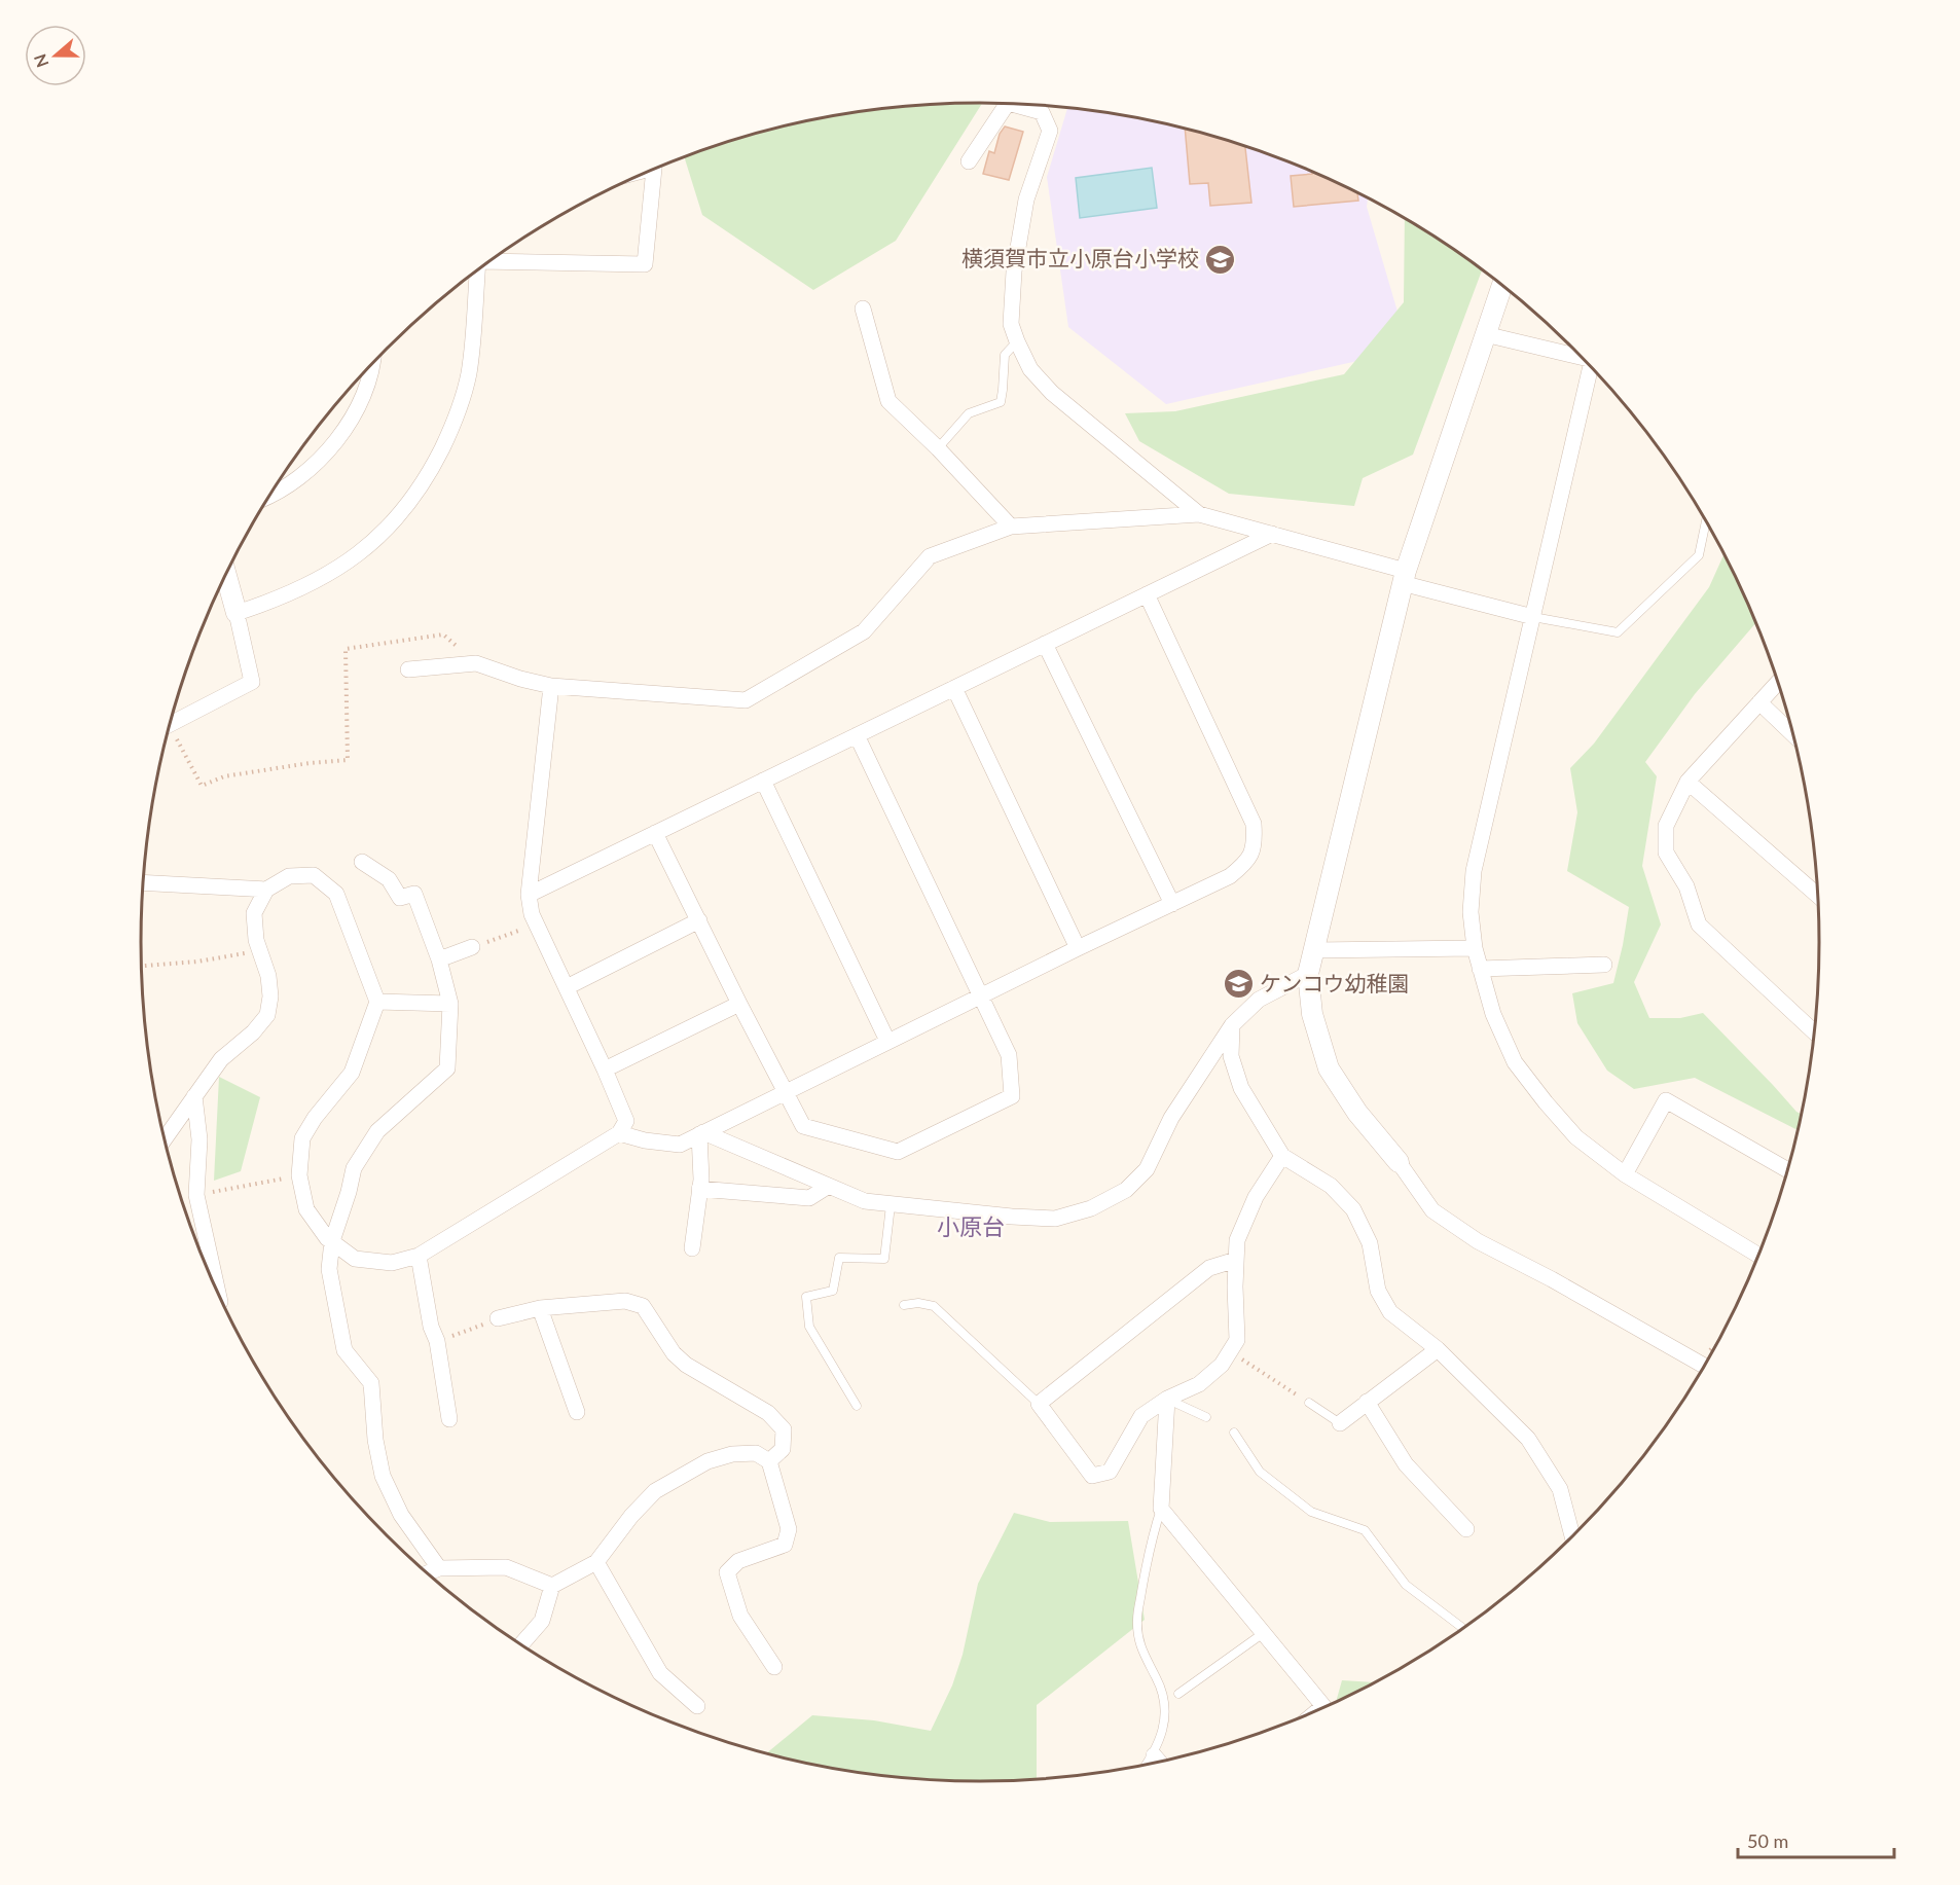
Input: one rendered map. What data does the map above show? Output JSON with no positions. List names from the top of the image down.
{
  "districts": ["小原台"],
  "places": {
    "school or university": ["横須賀市立小原台小学校", "ケンコウ幼稚園"]
  },
  "scale_bar": "50 m",
  "north": "left"
}
